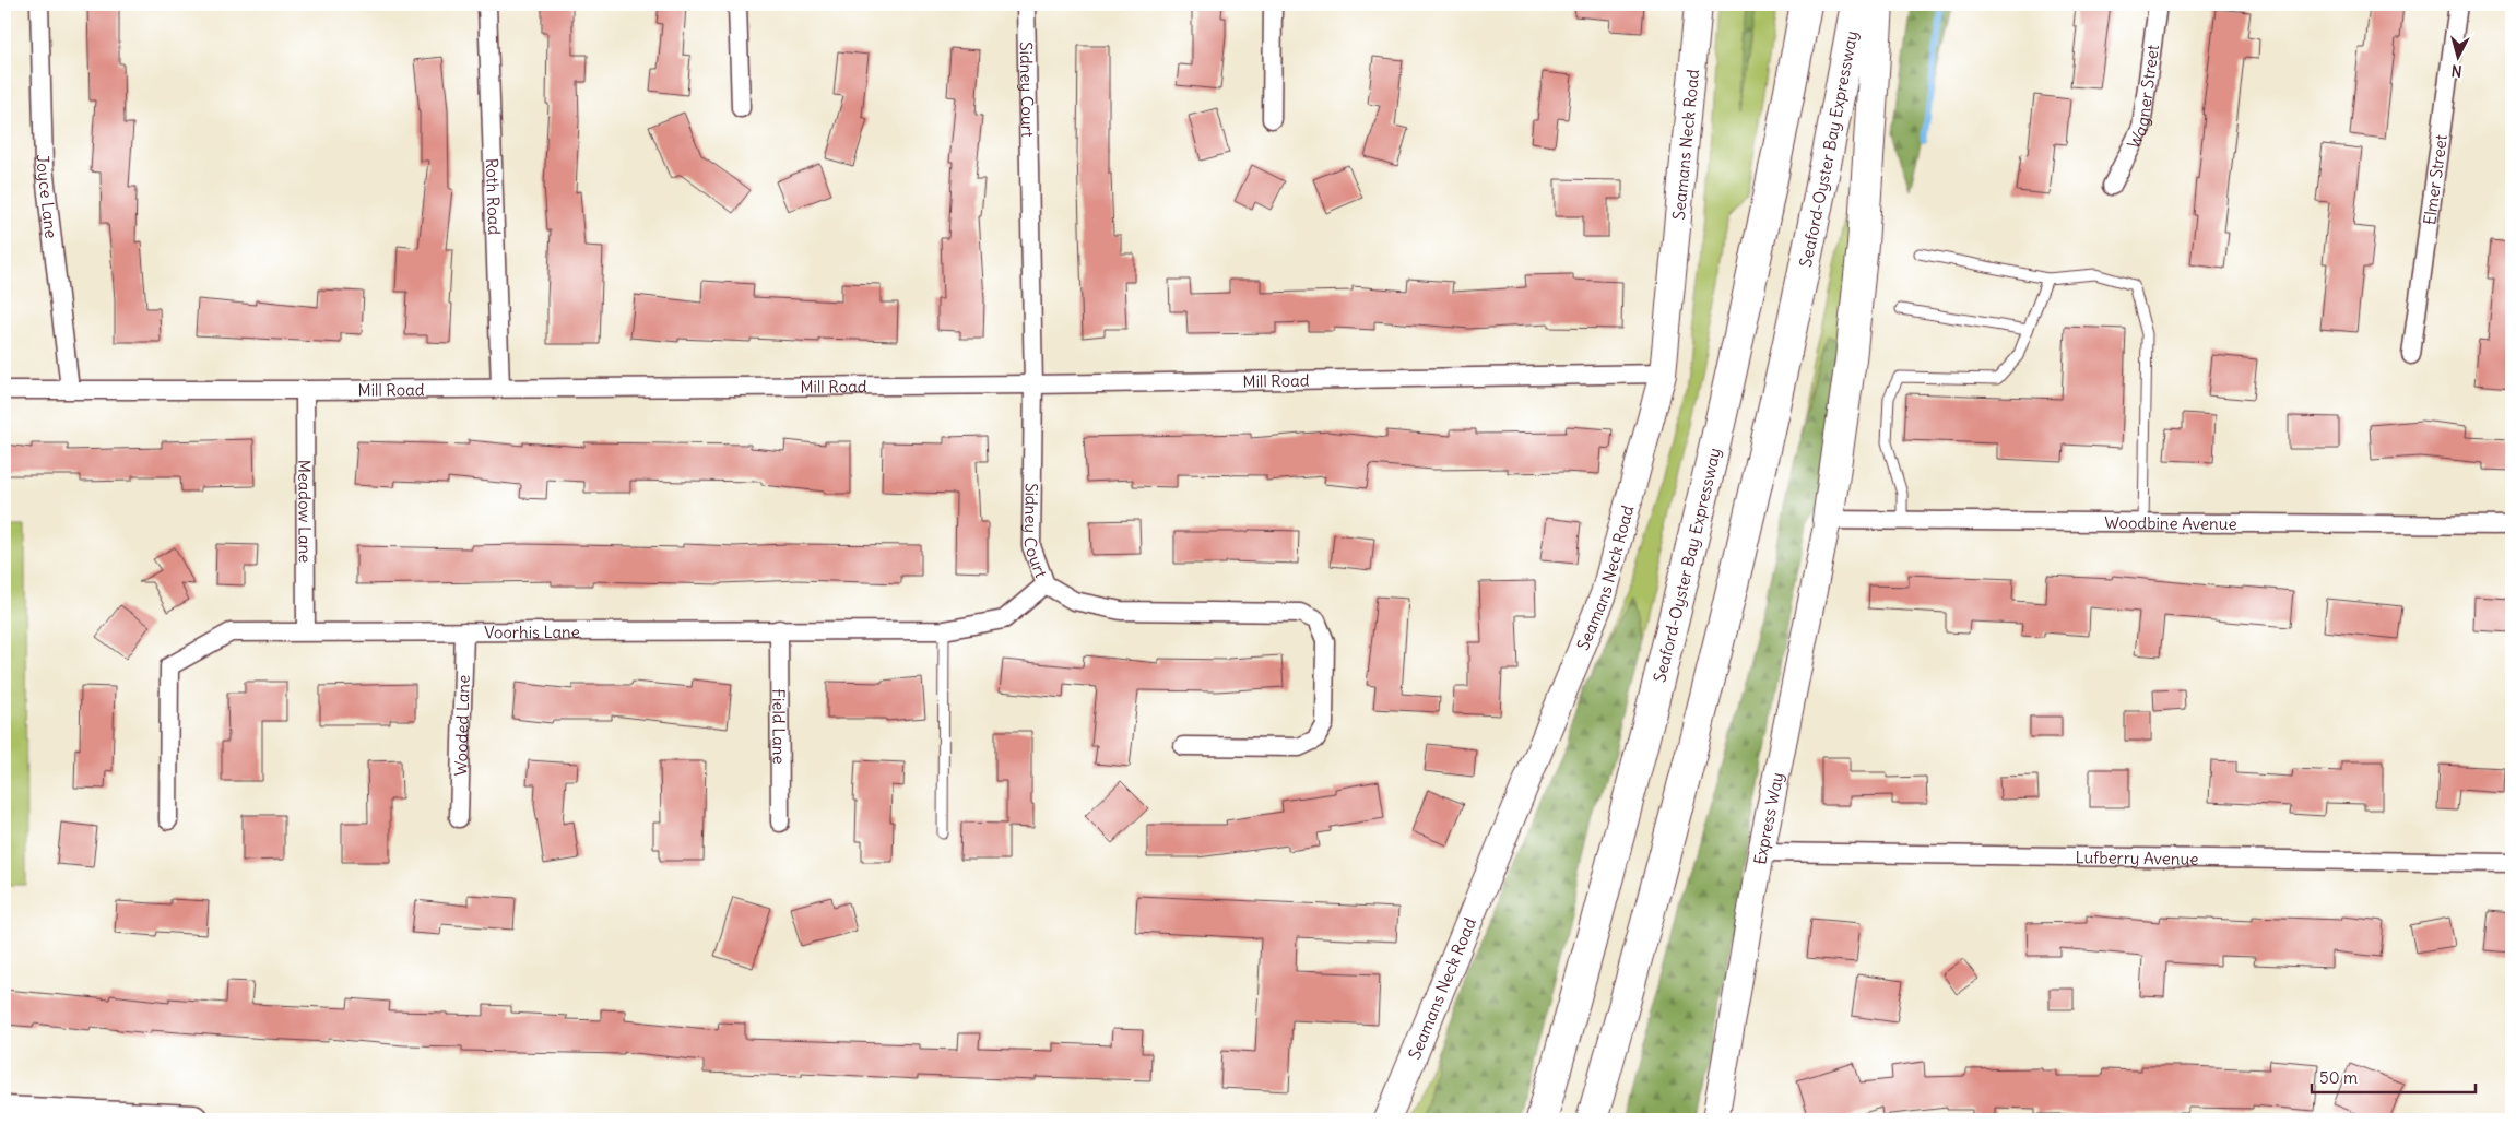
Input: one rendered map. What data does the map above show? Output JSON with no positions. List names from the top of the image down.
{
  "streets": {
    "highway": ["Seaford-Oyster Bay Expressway"],
    "street": [
      "Sidney Court",
      "Wagner Street",
      "Seamans Neck Road",
      "Elmer Street",
      "Joyce Lane",
      "Roth Road",
      "Mill Road",
      "Meadow Lane",
      "Woodbine Avenue",
      "Voorhis Lane",
      "Wooded Lane",
      "Field Lane",
      "Express Way",
      "Lufberry Avenue"
    ]
  },
  "crossings": [
    ["Sidney Court", "Mill Road"],
    ["Sidney Court", "Voorhis Lane"],
    ["Seamans Neck Road", "Mill Road"],
    ["Joyce Lane", "Mill Road"],
    ["Roth Road", "Mill Road"],
    ["Mill Road", "Meadow Lane"],
    ["Meadow Lane", "Voorhis Lane"],
    ["Woodbine Avenue", "Express Way"],
    ["Voorhis Lane", "Wooded Lane"],
    ["Voorhis Lane", "Field Lane"],
    ["Express Way", "Lufberry Avenue"]
  ],
  "scale_bar": "50 m",
  "north": "bottom"
}
